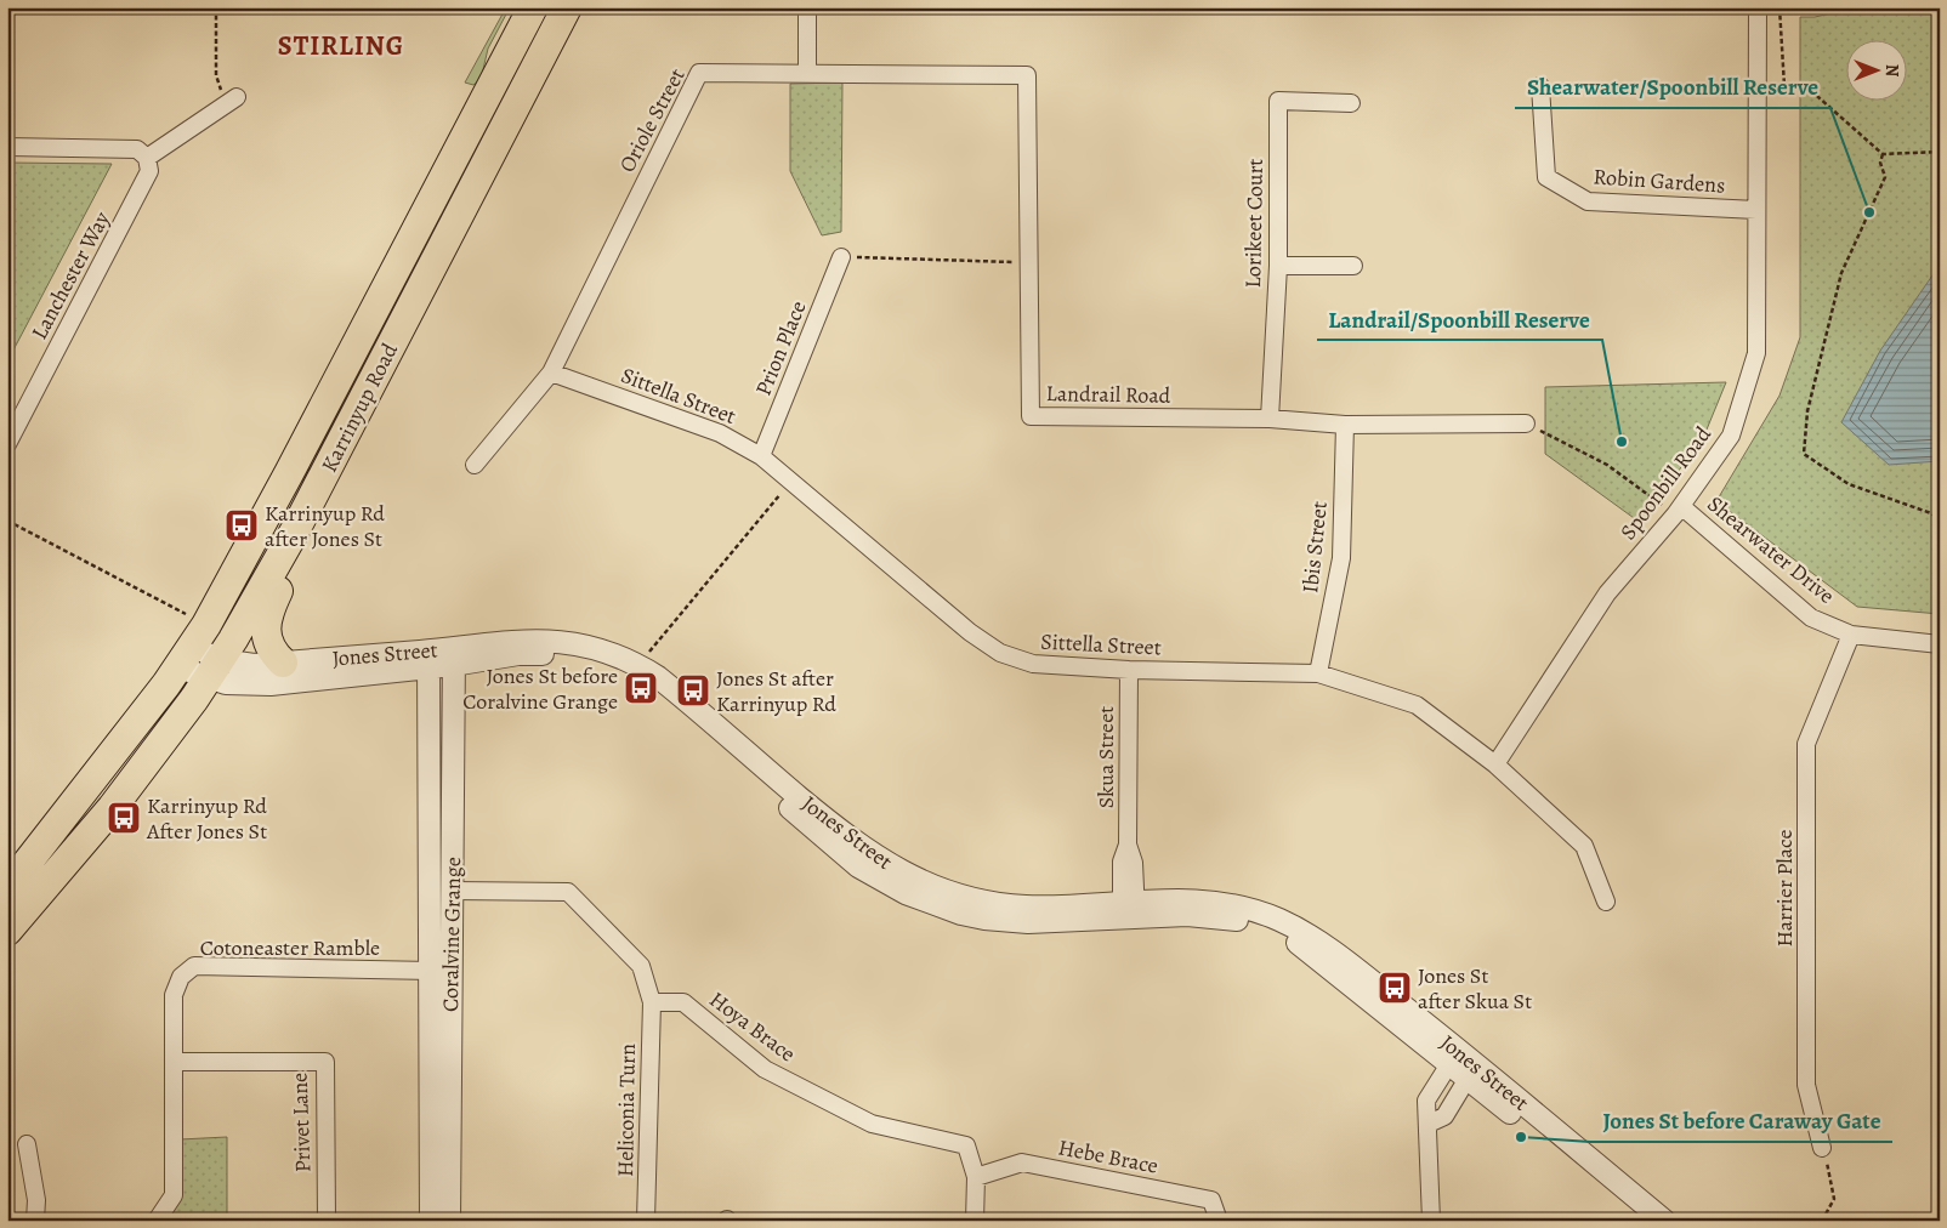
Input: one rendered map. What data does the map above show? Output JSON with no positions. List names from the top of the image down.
{
  "streets": {
    "highway": ["Karrinyup Road"],
    "street": [
      "Oriole Street",
      "Robin Gardens",
      "Lorikeet Court",
      "Lanchester Way",
      "Prion Place",
      "Landrail Road",
      "Sittella Street",
      "Spoonbill Road",
      "Ibis Street",
      "Shearwater Drive",
      "Jones Street",
      "Skua Street",
      "Harrier Place",
      "Coralvine Grange",
      "Cotoneaster Ramble",
      "Hoya Brace",
      "Heliconia Turn",
      "Privet Lane",
      "Hebe Brace"
    ]
  },
  "crossings": [
    ["Oriole Street", "Landrail Road"],
    ["Oriole Street", "Sittella Street"],
    ["Robin Gardens", "Spoonbill Road"],
    ["Lorikeet Court", "Landrail Road"],
    ["Prion Place", "Sittella Street"],
    ["Landrail Road", "Ibis Street"],
    ["Sittella Street", "Spoonbill Road"],
    ["Sittella Street", "Ibis Street"],
    ["Sittella Street", "Skua Street"],
    ["Karrinyup Road", "Jones Street"],
    ["Spoonbill Road", "Shearwater Drive"],
    ["Shearwater Drive", "Harrier Place"],
    ["Jones Street", "Skua Street"],
    ["Jones Street", "Coralvine Grange"],
    ["Coralvine Grange", "Cotoneaster Ramble"],
    ["Cotoneaster Ramble", "Privet Lane"],
    ["Hoya Brace", "Heliconia Turn"],
    ["Hoya Brace", "Hebe Brace"]
  ],
  "districts": ["STIRLING"],
  "places": {
    "other": ["Shearwater/Spoonbill Reserve", "Landrail/Spoonbill Reserve", "Jones St before Caraway Gate"],
    "bus stop": [
      "Karrinyup Rd after Jones St",
      "Jones St before Coralvine Grange",
      "Jones St after Karrinyup Rd",
      "Karrinyup Rd After Jones St",
      "Jones St after Skua St"
    ]
  },
  "north": "right"
}
